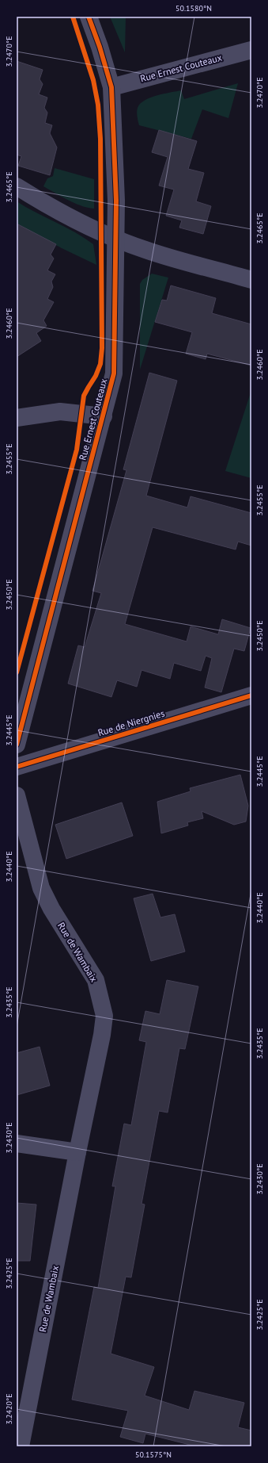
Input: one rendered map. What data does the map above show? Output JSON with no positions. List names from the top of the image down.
{
  "streets": {
    "street": ["Rue Ernest Couteaux", "Rue de Niergnies", "Rue de Wambaix"]
  },
  "coordinates": [
    "50.1580°N",
    "3.2470°E",
    "3.2465°E",
    "3.2460°E",
    "3.2455°E",
    "3.2450°E",
    "3.2445°E",
    "3.2440°E",
    "3.2435°E",
    "3.2430°E",
    "3.2425°E",
    "3.2420°E",
    "50.1575°N"
  ]
}
